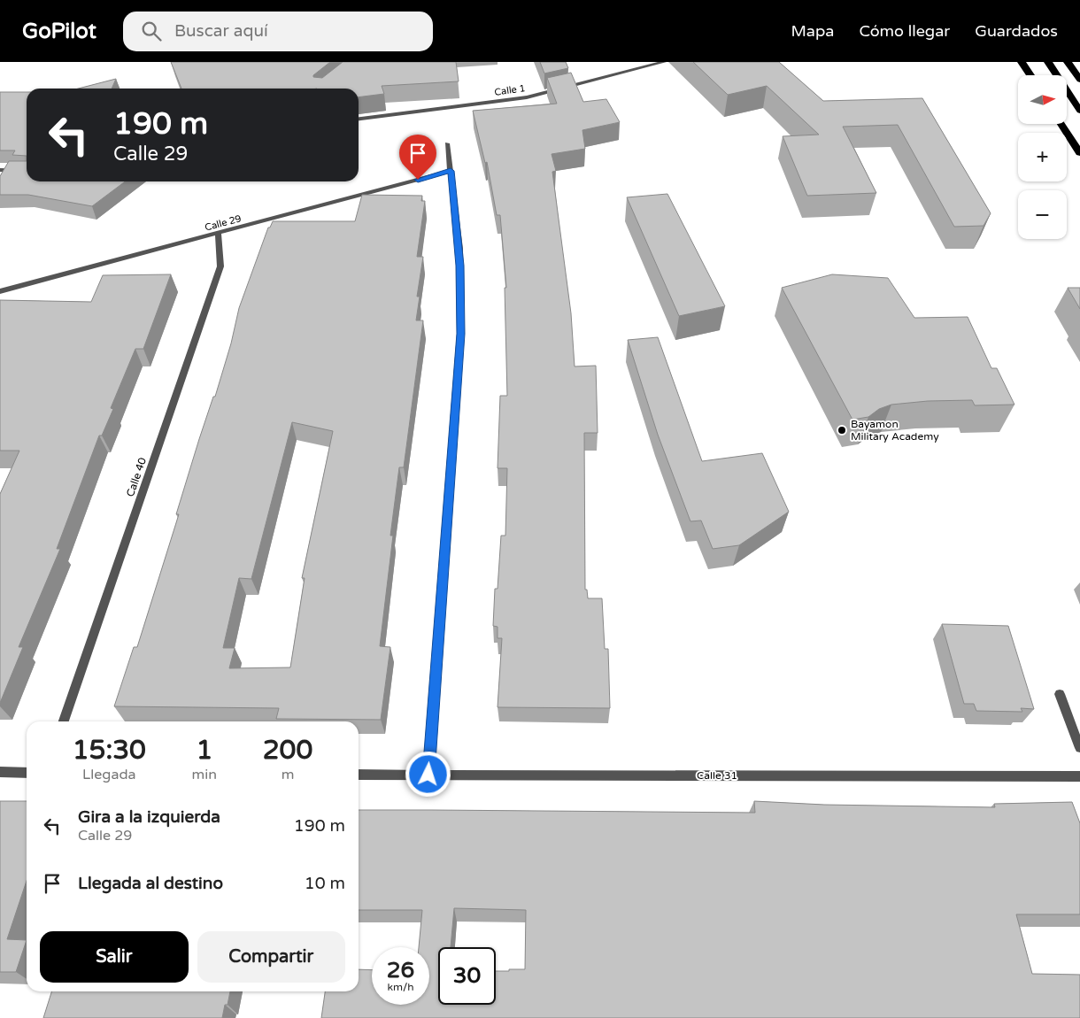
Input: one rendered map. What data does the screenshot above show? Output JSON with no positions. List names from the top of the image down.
{
  "streets": {
    "street": [
      "Calle 1",
      "Calle 29",
      "Calle 40",
      "Calle 31"
    ]
  },
  "crossings": [
    ["Calle 29", "Calle 40"]
  ],
  "places": ["Bayamon Military Academy"],
  "north": "right",
  "page": {
    "header": "GoPilot",
    "search": "Buscar aquí",
    "nav": ["Mapa", "Cómo llegar", "Guardados"],
    "map_buttons": ["+", "−"],
    "turn": ["190 m", "Calle 29"],
    "eta": [
      "15:30",
      "Llegada",
      "1",
      "min",
      "200",
      "m"
    ],
    "list": [
      {
        "name": "Gira a la izquierda",
        "note": "Calle 29",
        "value": "190 m"
      },
      {
        "name": "Llegada al destino",
        "value": "10 m"
      }
    ],
    "buttons": ["Salir", "Compartir"],
    "speed": "26 km/h",
    "limit": "30"
  }
}
